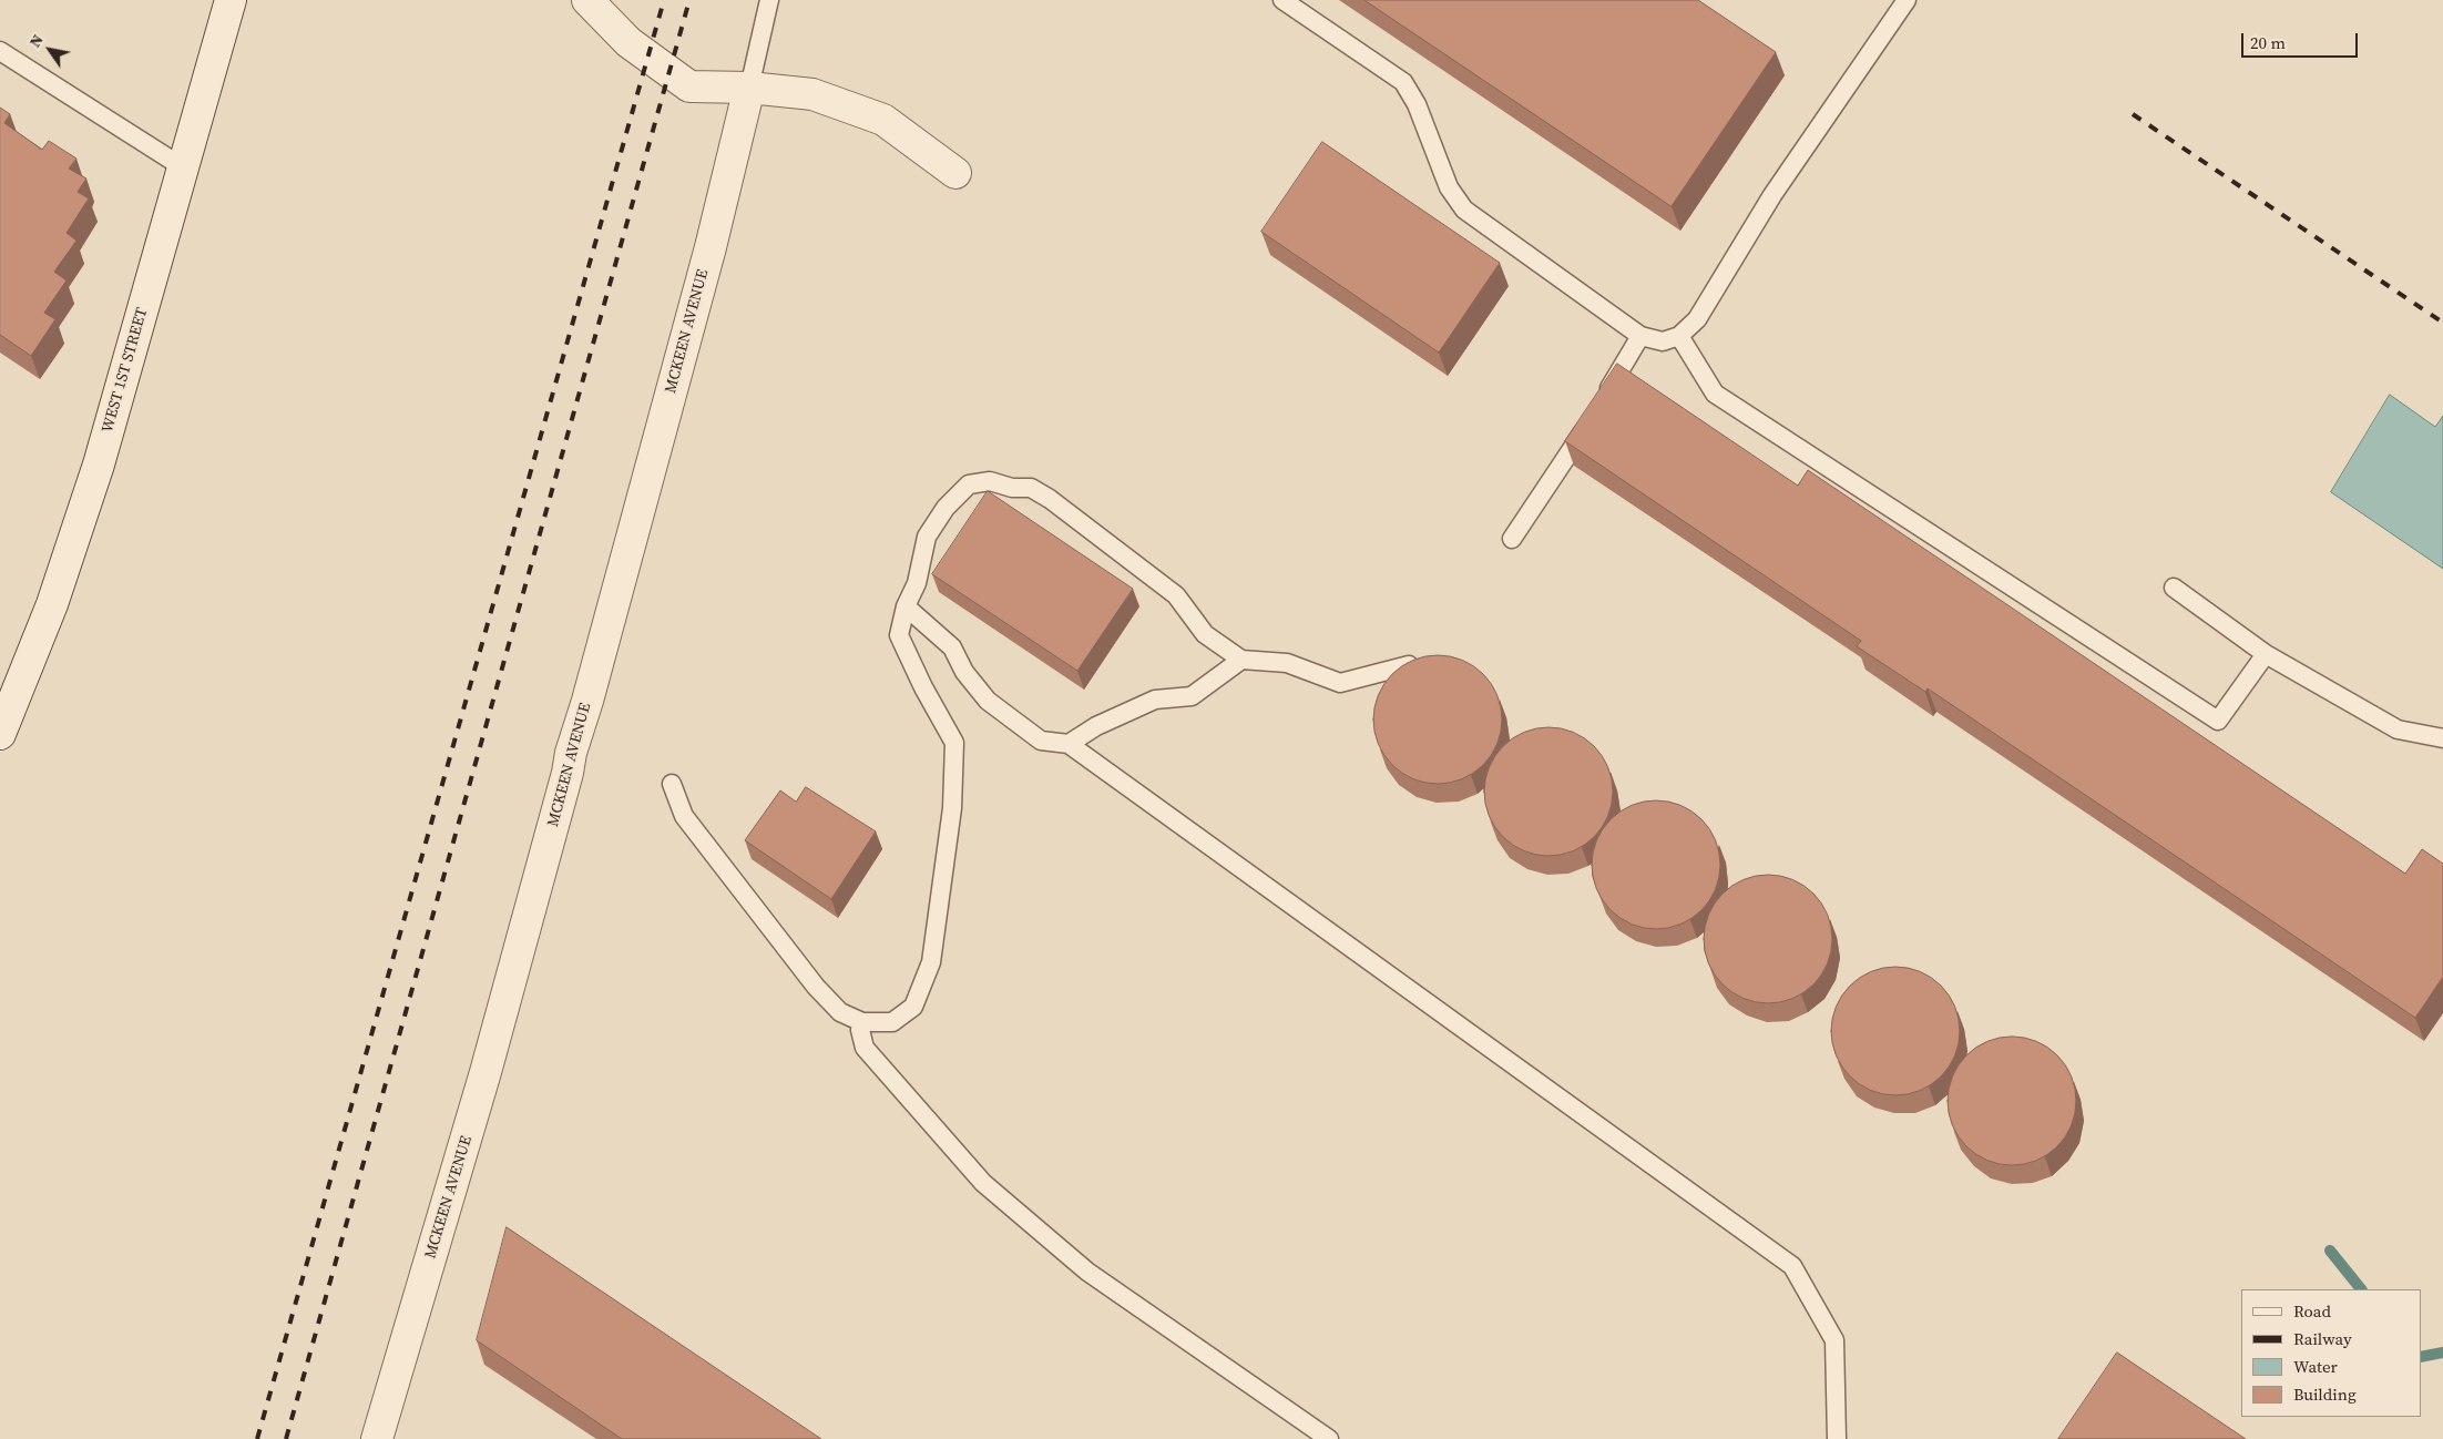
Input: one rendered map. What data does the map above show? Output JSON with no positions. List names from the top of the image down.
{
  "streets": {
    "street": ["MCKEEN AVENUE", "WEST 1ST STREET"]
  },
  "legend": [
    "Road",
    "Railway",
    "Water",
    "Building"
  ],
  "scale_bar": "20 m",
  "north": "top left"
}
